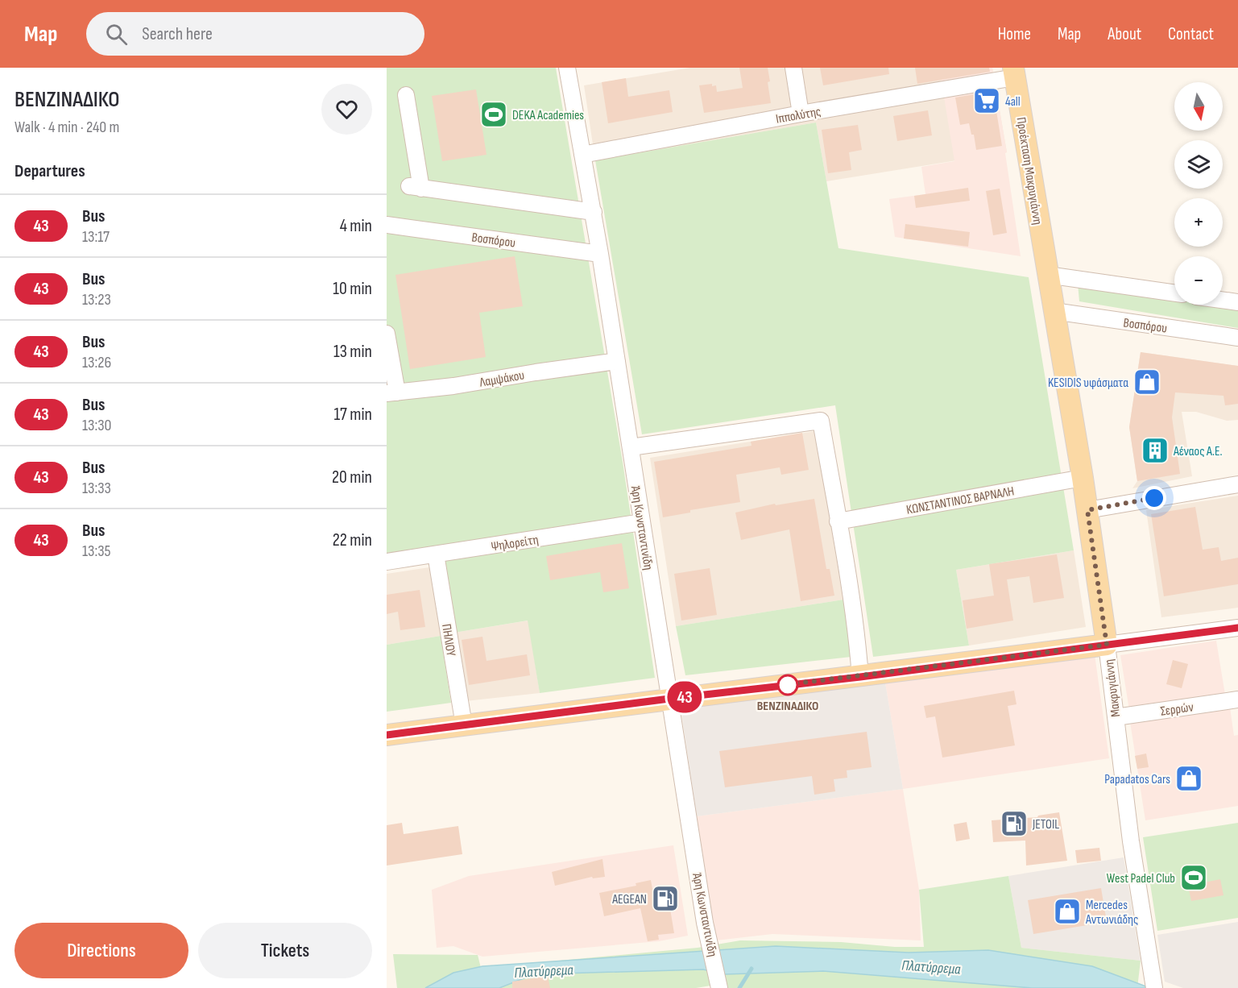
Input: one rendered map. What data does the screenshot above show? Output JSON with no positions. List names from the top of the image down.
{
  "streets": {
    "main road": ["Προέκταση Μακρυγιάννη", "Μακρυγιάννη"],
    "street": [
      "Ιππολύτης",
      "Βοσπόρου",
      "Λαμψάκου",
      "ΚΩΝΣΤΑΝΤΙΝΟΣ ΒΑΡΝΑΛΗ",
      "Άρη Κωνσταντινίδη",
      "Ψηλορείτη",
      "ΠΗΛΙΟΥ",
      "Σερρών"
    ]
  },
  "crossings": [
    ["Ιππολύτης", "Προέκταση Μακρυγιάννη"],
    ["Ιππολύτης", "Άρη Κωνσταντινίδη"],
    ["Προέκταση Μακρυγιάννη", "Μακρυγιάννη"],
    ["Βοσπόρου", "Άρη Κωνσταντινίδη"],
    ["Βοσπόρου", "Μακρυγιάννη"],
    ["Λαμψάκου", "Άρη Κωνσταντινίδη"],
    ["ΚΩΝΣΤΑΝΤΙΝΟΣ ΒΑΡΝΑΛΗ", "Μακρυγιάννη"],
    ["Άρη Κωνσταντινίδη", "Ψηλορείτη"],
    ["Ψηλορείτη", "ΠΗΛΙΟΥ"],
    ["Μακρυγιάννη", "Σερρών"]
  ],
  "water": ["Πλατύρρεμα"],
  "places": {
    "supermarket": ["4all"],
    "sports": ["DEKA Academies", "West Padel Club"],
    "shop": ["KESIDIS υφάσματα", "Papadatos Cars", "Mercedes Αντωνιάδης"],
    "building": ["Αέναος Α.Ε."],
    "other": ["ΒΕΝΖΙΝΑΔΙΚΟ"],
    "fuel station": ["JETOIL", "AEGEAN"]
  },
  "lines": ["bus line 43"],
  "north": "bottom",
  "page": {
    "header": "Map",
    "search": "Search here",
    "nav": [
      "Home",
      "Map",
      "About",
      "Contact"
    ],
    "heading": [
      ["ΒΕΝΖΙΝΑΔΙΚΟ", "Walk · 4 min · 240 m"],
      "Departures"
    ],
    "on_map": "43",
    "map_buttons": ["+", "−"],
    "list": [
      {
        "mark": "43",
        "name": "Bus",
        "note": "13:17",
        "value": "4 min"
      },
      {
        "mark": "43",
        "name": "Bus",
        "note": "13:23",
        "value": "10 min"
      },
      {
        "mark": "43",
        "name": "Bus",
        "note": "13:26",
        "value": "13 min"
      },
      {
        "mark": "43",
        "name": "Bus",
        "note": "13:30",
        "value": "17 min"
      },
      {
        "mark": "43",
        "name": "Bus",
        "note": "13:33",
        "value": "20 min"
      },
      {
        "mark": "43",
        "name": "Bus",
        "note": "13:35",
        "value": "22 min"
      }
    ],
    "buttons": ["Directions", "Tickets"]
  }
}
